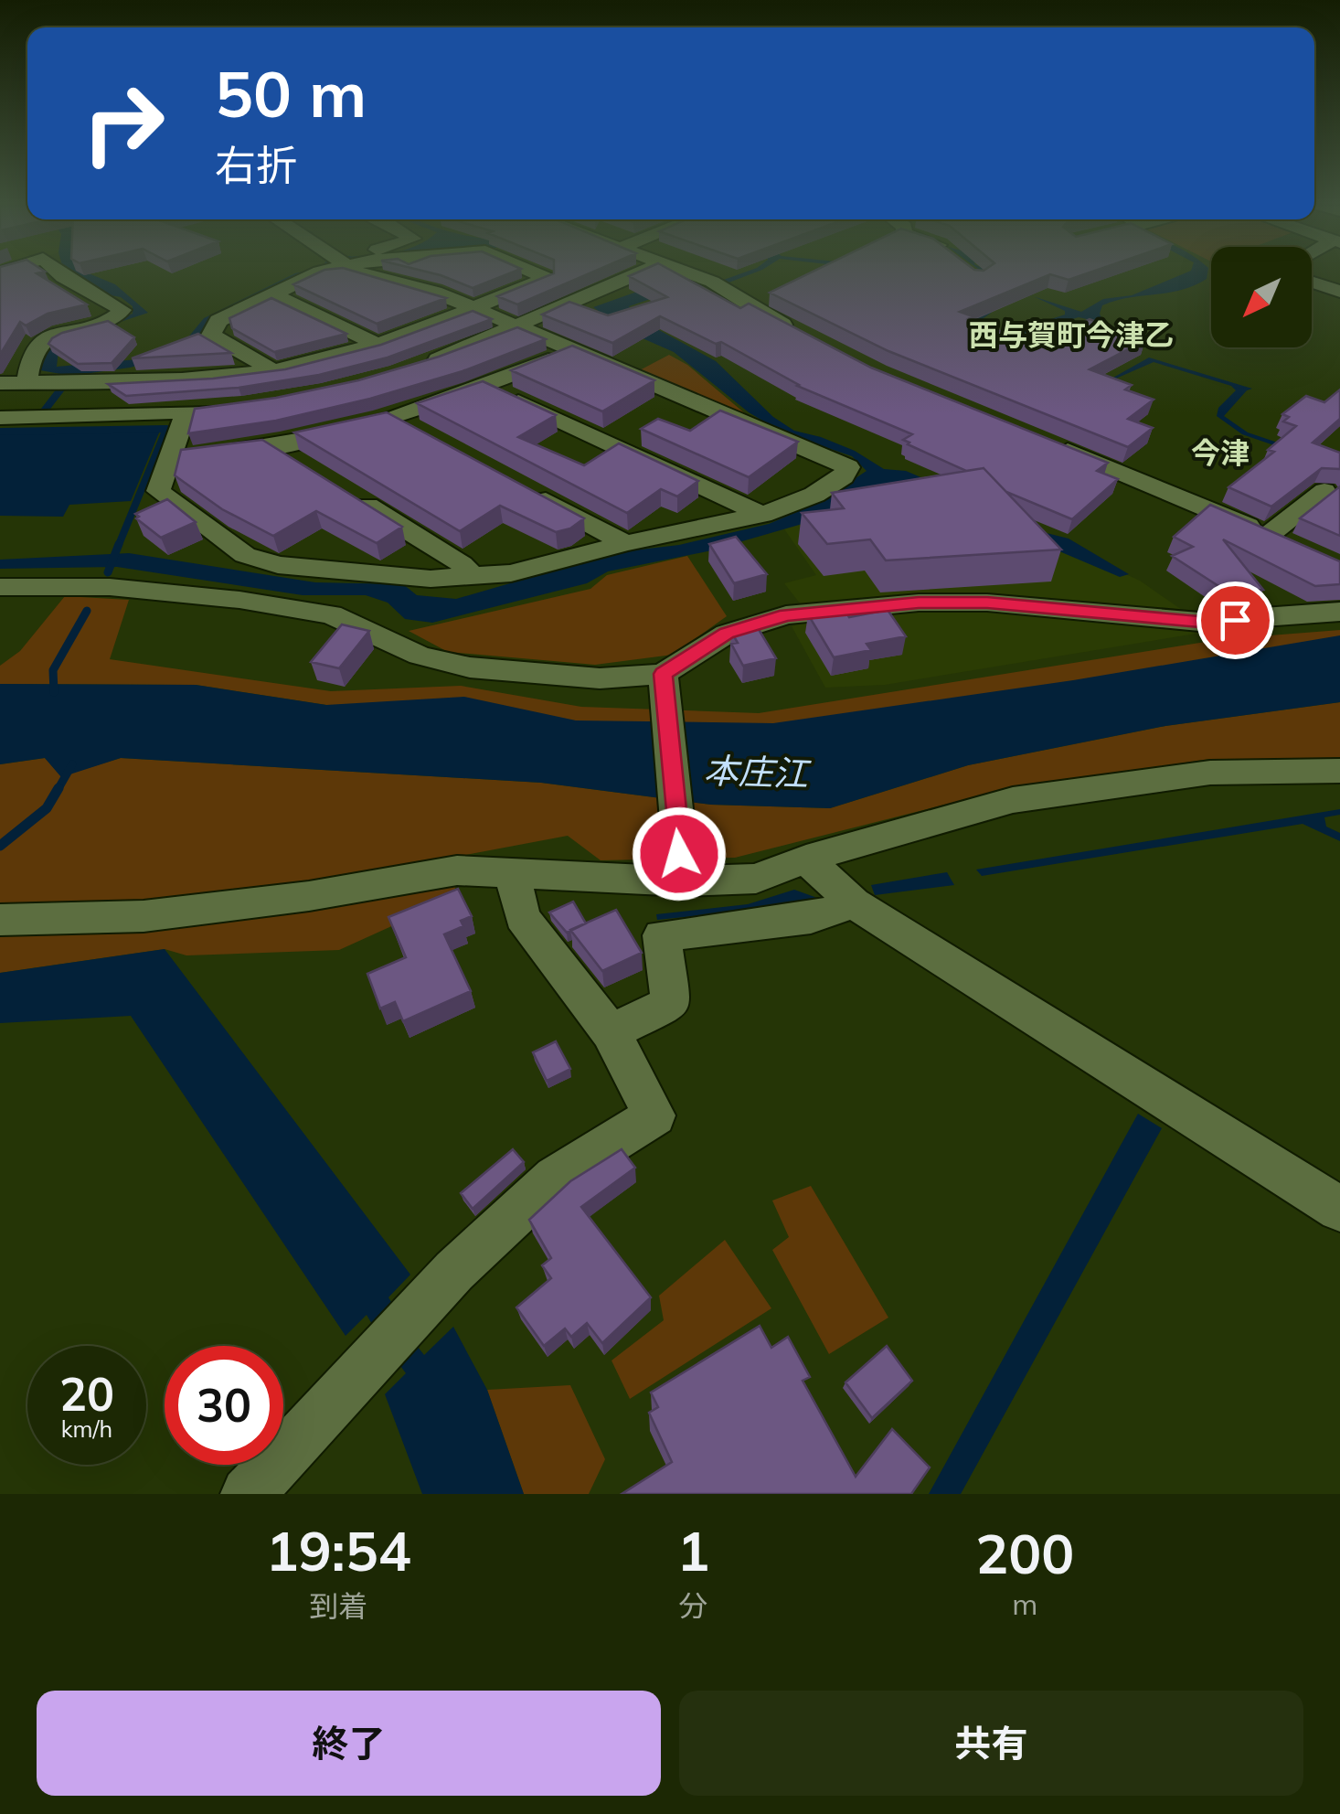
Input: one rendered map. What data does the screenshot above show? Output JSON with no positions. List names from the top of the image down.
{
  "districts": ["西与賀町今津乙", "今津"],
  "water": ["本庄江"],
  "north": "bottom left",
  "page": {
    "turn": ["50 m", "右折"],
    "speed": "20 km/h",
    "limit": "30",
    "eta": [
      "19:54",
      "到着",
      "1",
      "分",
      "200",
      "m"
    ],
    "buttons": ["終了", "共有"]
  }
}
